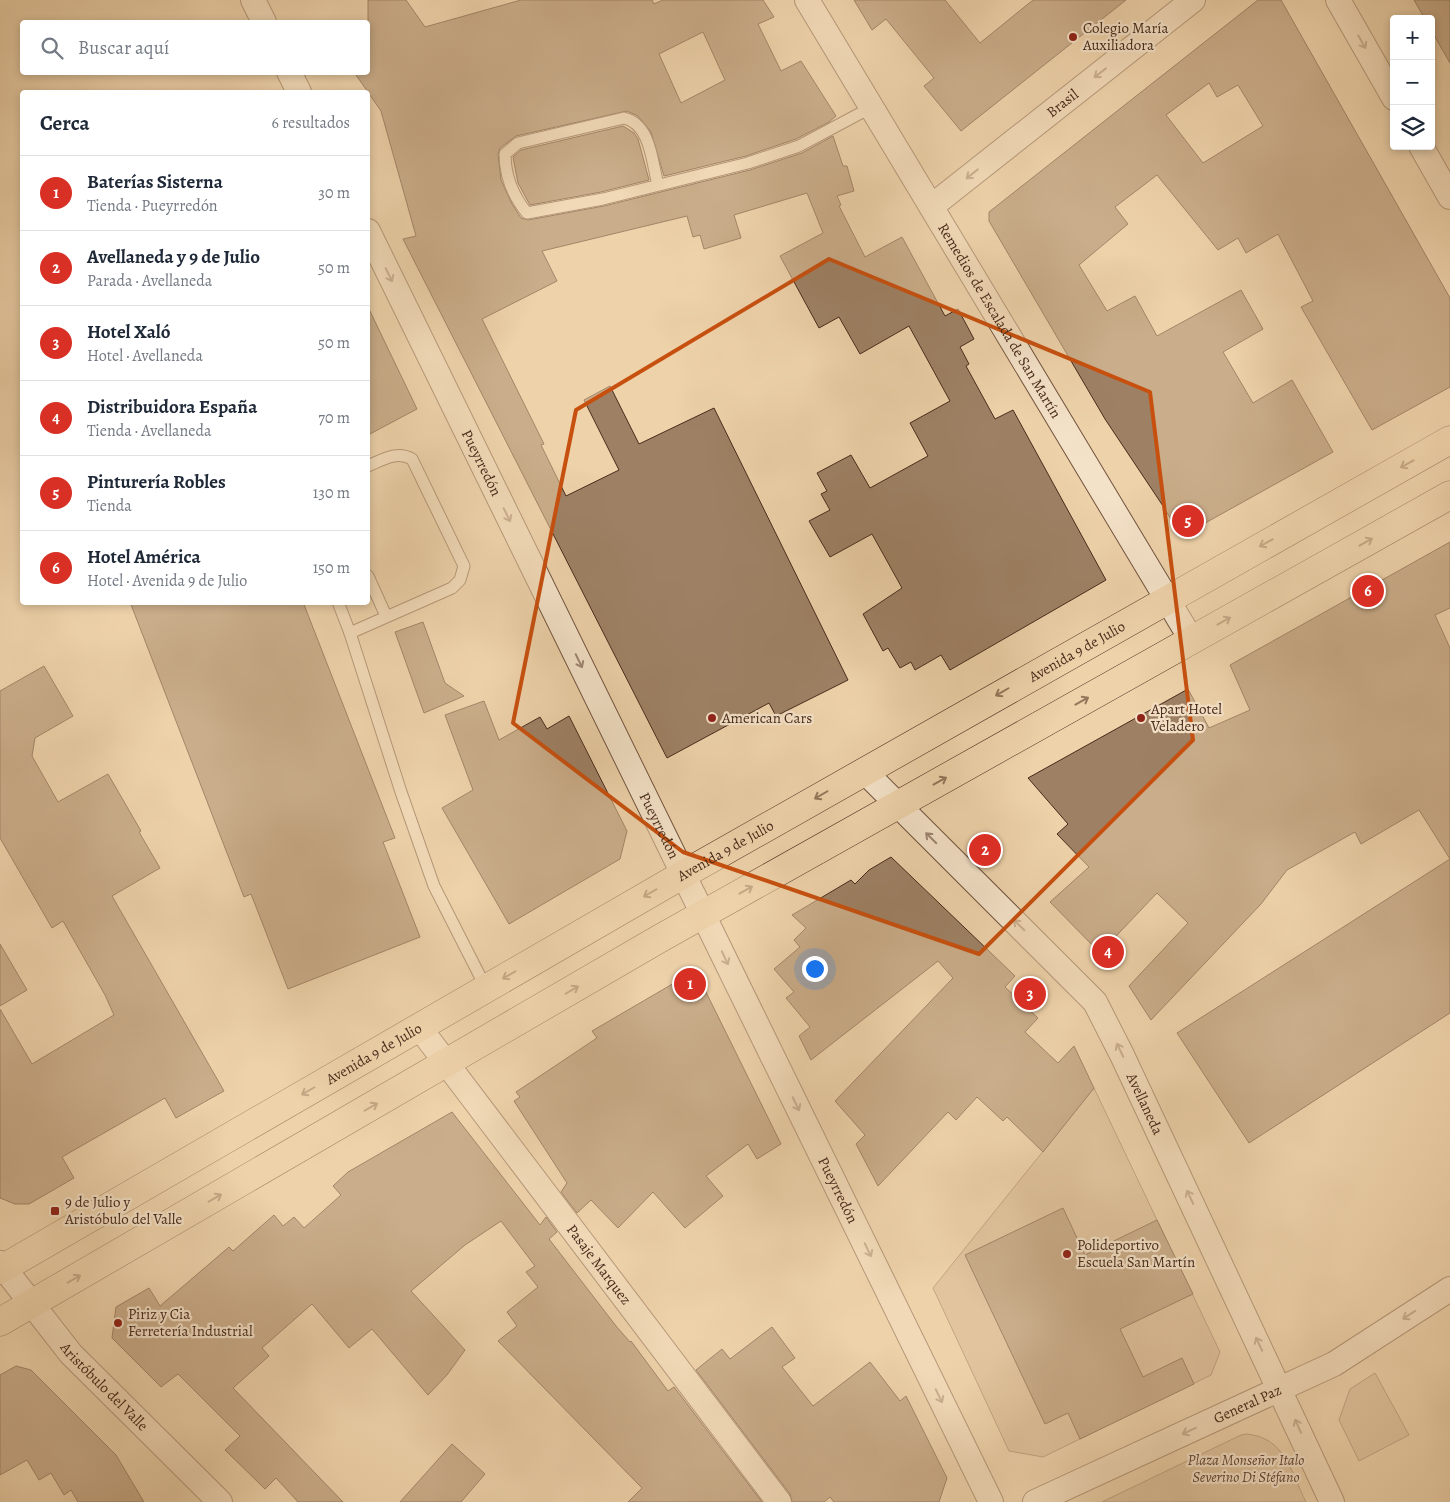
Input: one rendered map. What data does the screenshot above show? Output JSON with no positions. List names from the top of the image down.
{
  "streets": {
    "main road": ["Avenida 9 de Julio"],
    "street": [
      "Brasil",
      "Remedios de Escalada de San Martín",
      "Pueyrredón",
      "Avellaneda",
      "Pasaje Marquez",
      "Aristóbulo del Valle",
      "General Paz"
    ]
  },
  "crossings": [
    ["Brasil", "Remedios de Escalada de San Martín"],
    ["Remedios de Escalada de San Martín", "Avenida 9 de Julio"],
    ["Pueyrredón", "Avenida 9 de Julio"],
    ["Avenida 9 de Julio", "Avellaneda"],
    ["Avenida 9 de Julio", "Pasaje Marquez"],
    ["Avenida 9 de Julio", "Aristóbulo del Valle"],
    ["Avellaneda", "General Paz"]
  ],
  "one_way": [
    "Brasil",
    "Pueyrredón",
    "Avellaneda",
    "General Paz"
  ],
  "parks": ["Plaza Monseñor Italo Severino Di Stéfano"],
  "places": {
    "other": [
      "Colegio María Auxiliadora",
      "American Cars",
      "Apart Hotel Veladero",
      "Polideportivo Escuela San Martín",
      "Piriz y Cia Ferretería Industrial"
    ],
    "transit": ["9 de Julio y Aristóbulo del Valle"]
  },
  "page": {
    "map_buttons": ["+", "−"],
    "search": "Buscar aquí",
    "heading": ["Cerca", "6 resultados"],
    "list": [
      {
        "mark": "1",
        "name": "Baterías Sisterna",
        "note": "Tienda · Pueyrredón",
        "value": "30 m"
      },
      {
        "mark": "2",
        "name": "Avellaneda y 9 de Julio",
        "note": "Parada · Avellaneda",
        "value": "50 m"
      },
      {
        "mark": "3",
        "name": "Hotel Xaló",
        "note": "Hotel · Avellaneda",
        "value": "50 m"
      },
      {
        "mark": "4",
        "name": "Distribuidora España",
        "note": "Tienda · Avellaneda",
        "value": "70 m"
      },
      {
        "mark": "5",
        "name": "Pinturería Robles",
        "note": "Tienda",
        "value": "130 m"
      },
      {
        "mark": "6",
        "name": "Hotel América",
        "note": "Hotel · Avenida 9 de Julio",
        "value": "150 m"
      }
    ],
    "pins": [
      "5",
      "6",
      "2",
      "4",
      "1",
      "3"
    ]
  }
}
